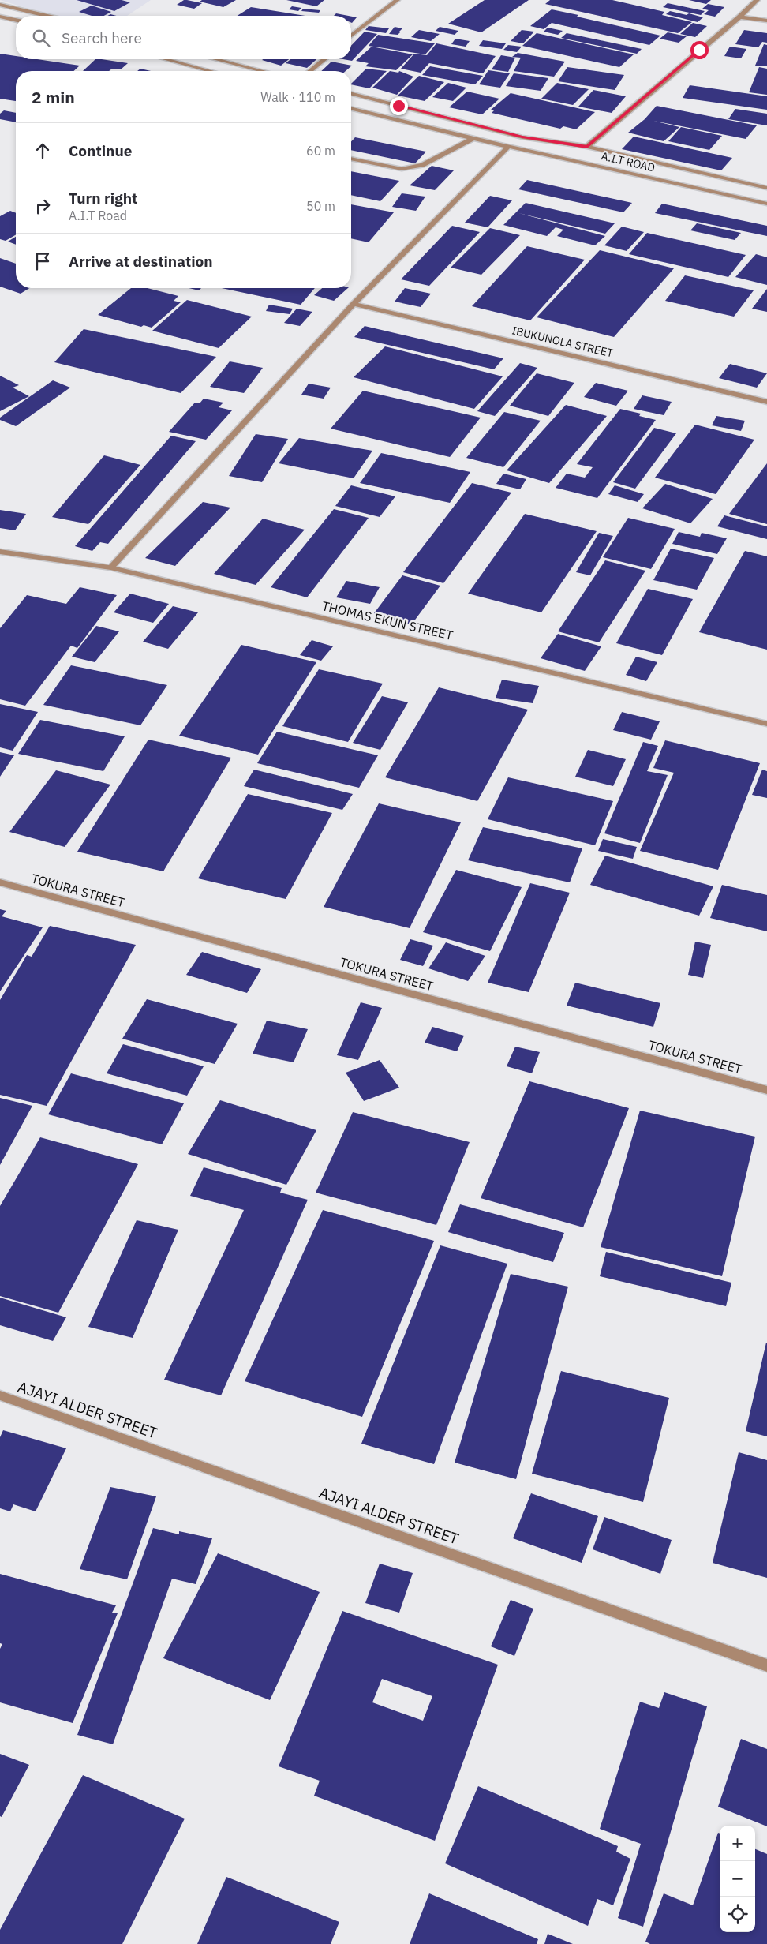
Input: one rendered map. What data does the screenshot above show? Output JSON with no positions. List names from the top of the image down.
{
  "streets": {
    "street": [
      "A.I.T ROAD",
      "IBUKUNOLA STREET",
      "THOMAS EKUN STREET",
      "TOKURA STREET",
      "AJAYI ALDER STREET"
    ]
  },
  "page": {
    "search": "Search here",
    "heading": ["2 min", "Walk · 110 m"],
    "list": [
      ["Continue", "60 m"],
      ["Turn right", "A.I.T Road", "50 m"],
      "Arrive at destination"
    ],
    "map_buttons": ["+", "−"]
  }
}
